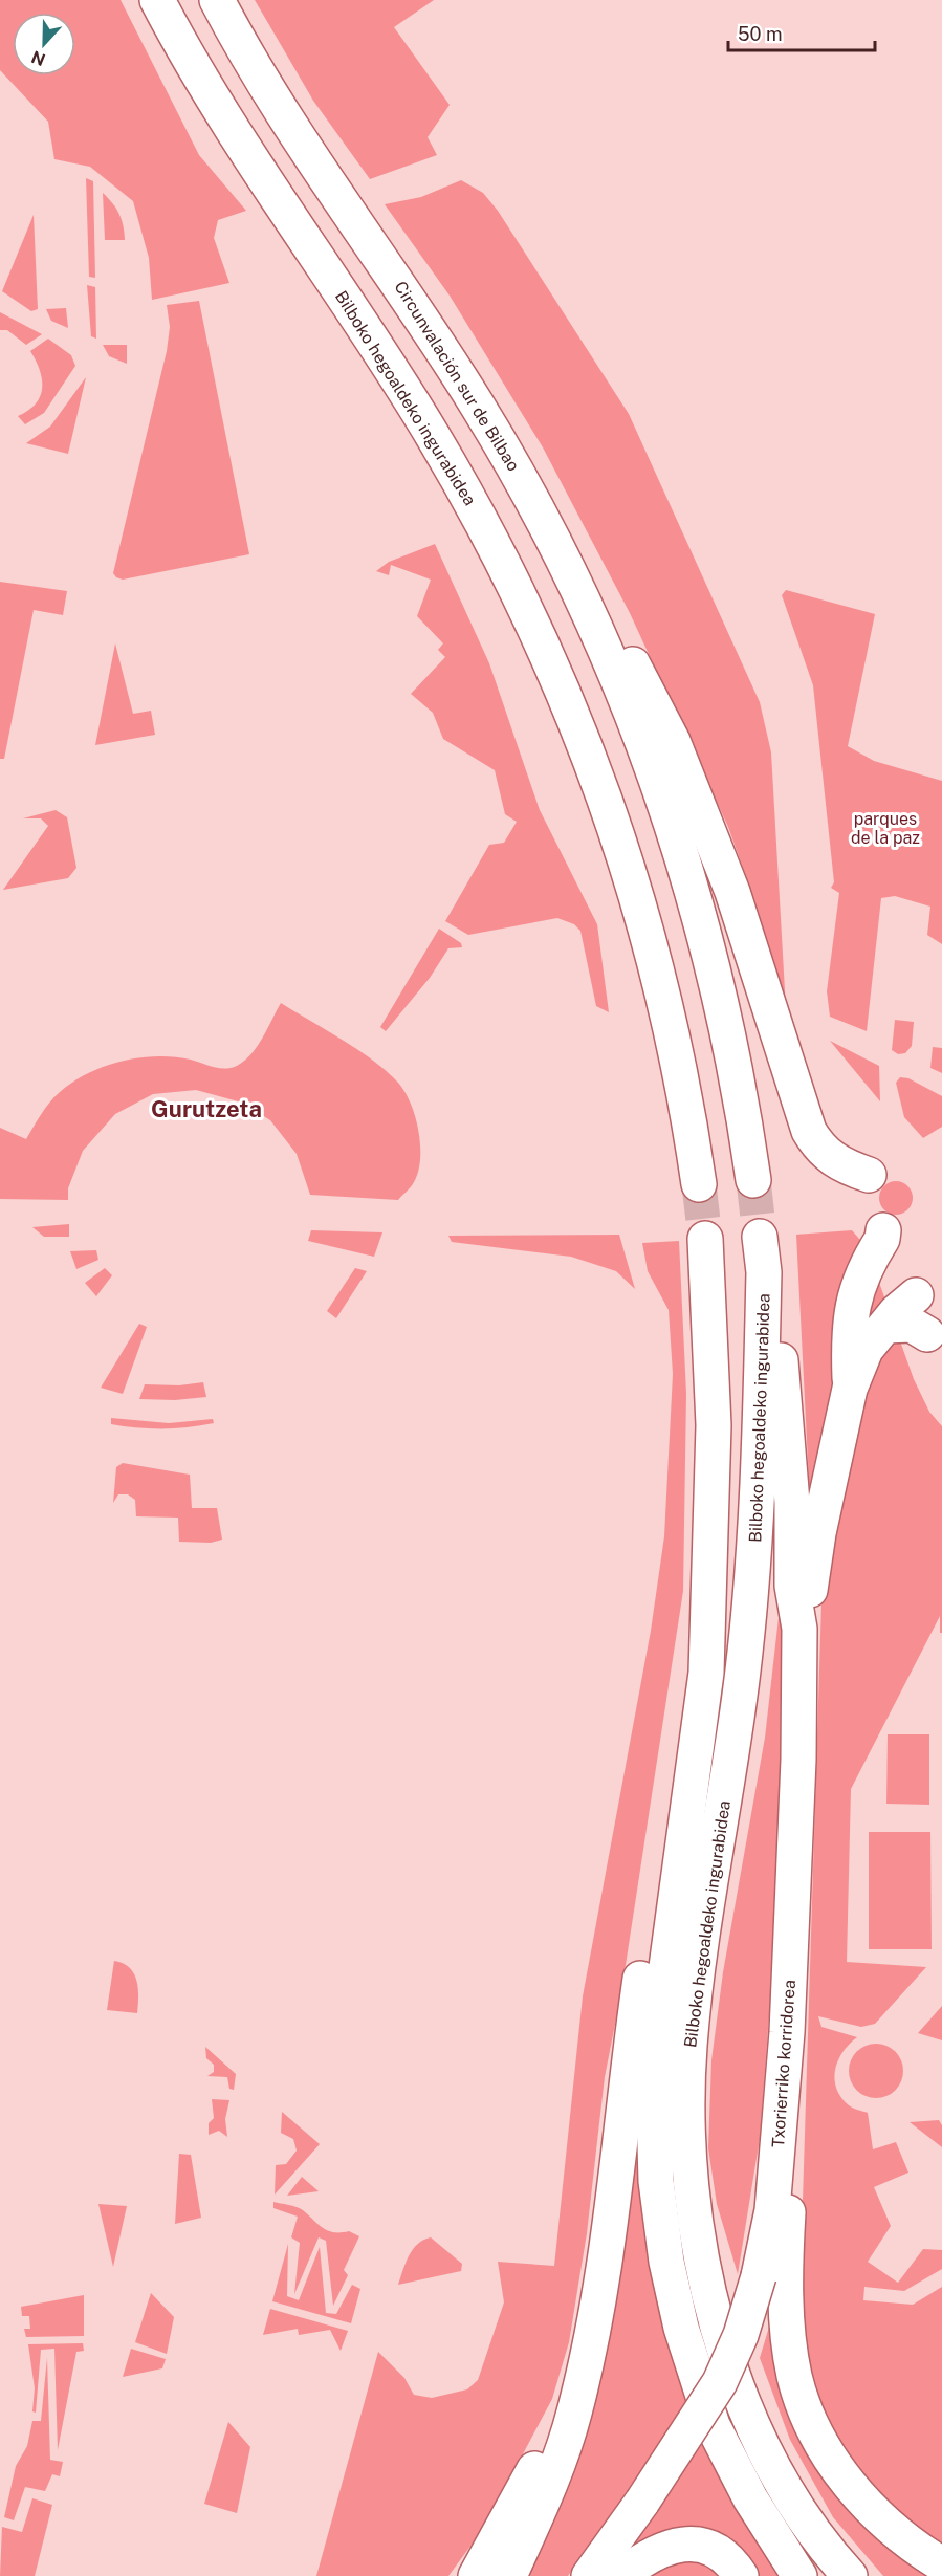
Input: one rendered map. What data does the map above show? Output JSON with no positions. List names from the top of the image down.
{
  "streets": {
    "highway": ["Circunvalación sur de Bilbao", "Bilboko hegoaldeko ingurabidea", "Txorierriko korridorea"]
  },
  "crossings": [
    ["Bilboko hegoaldeko ingurabidea", "Txorierriko korridorea"]
  ],
  "districts": ["Gurutzeta"],
  "parks": ["parques de la paz"],
  "scale_bar": "50 m",
  "north": "bottom"
}
